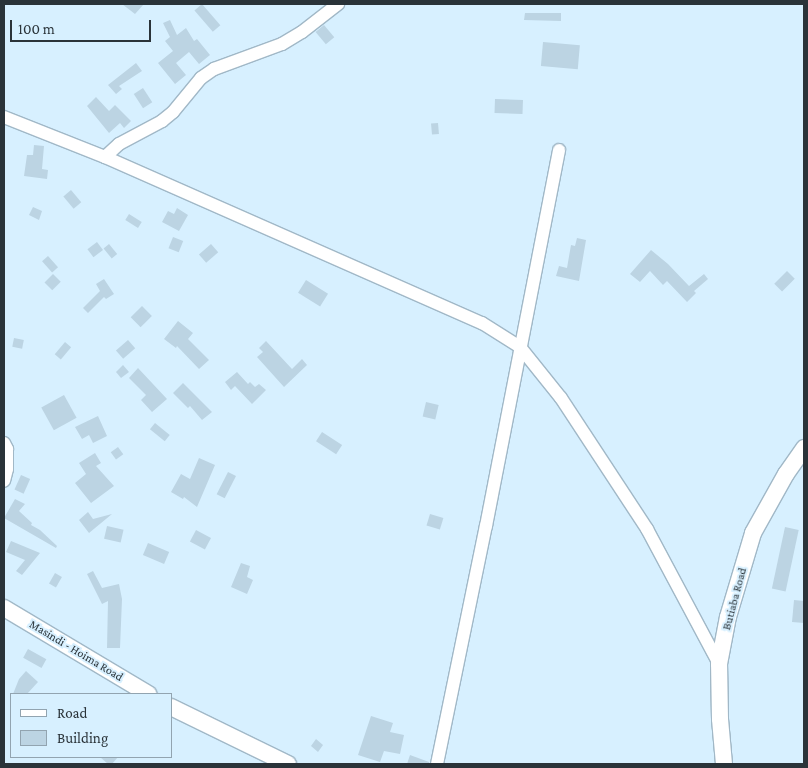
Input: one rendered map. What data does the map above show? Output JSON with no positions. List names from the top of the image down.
{
  "streets": {
    "main road": ["Butiaba Road", "Masindi - Hoima Road"]
  },
  "legend": ["Road", "Building"],
  "scale_bar": "100 m"
}
